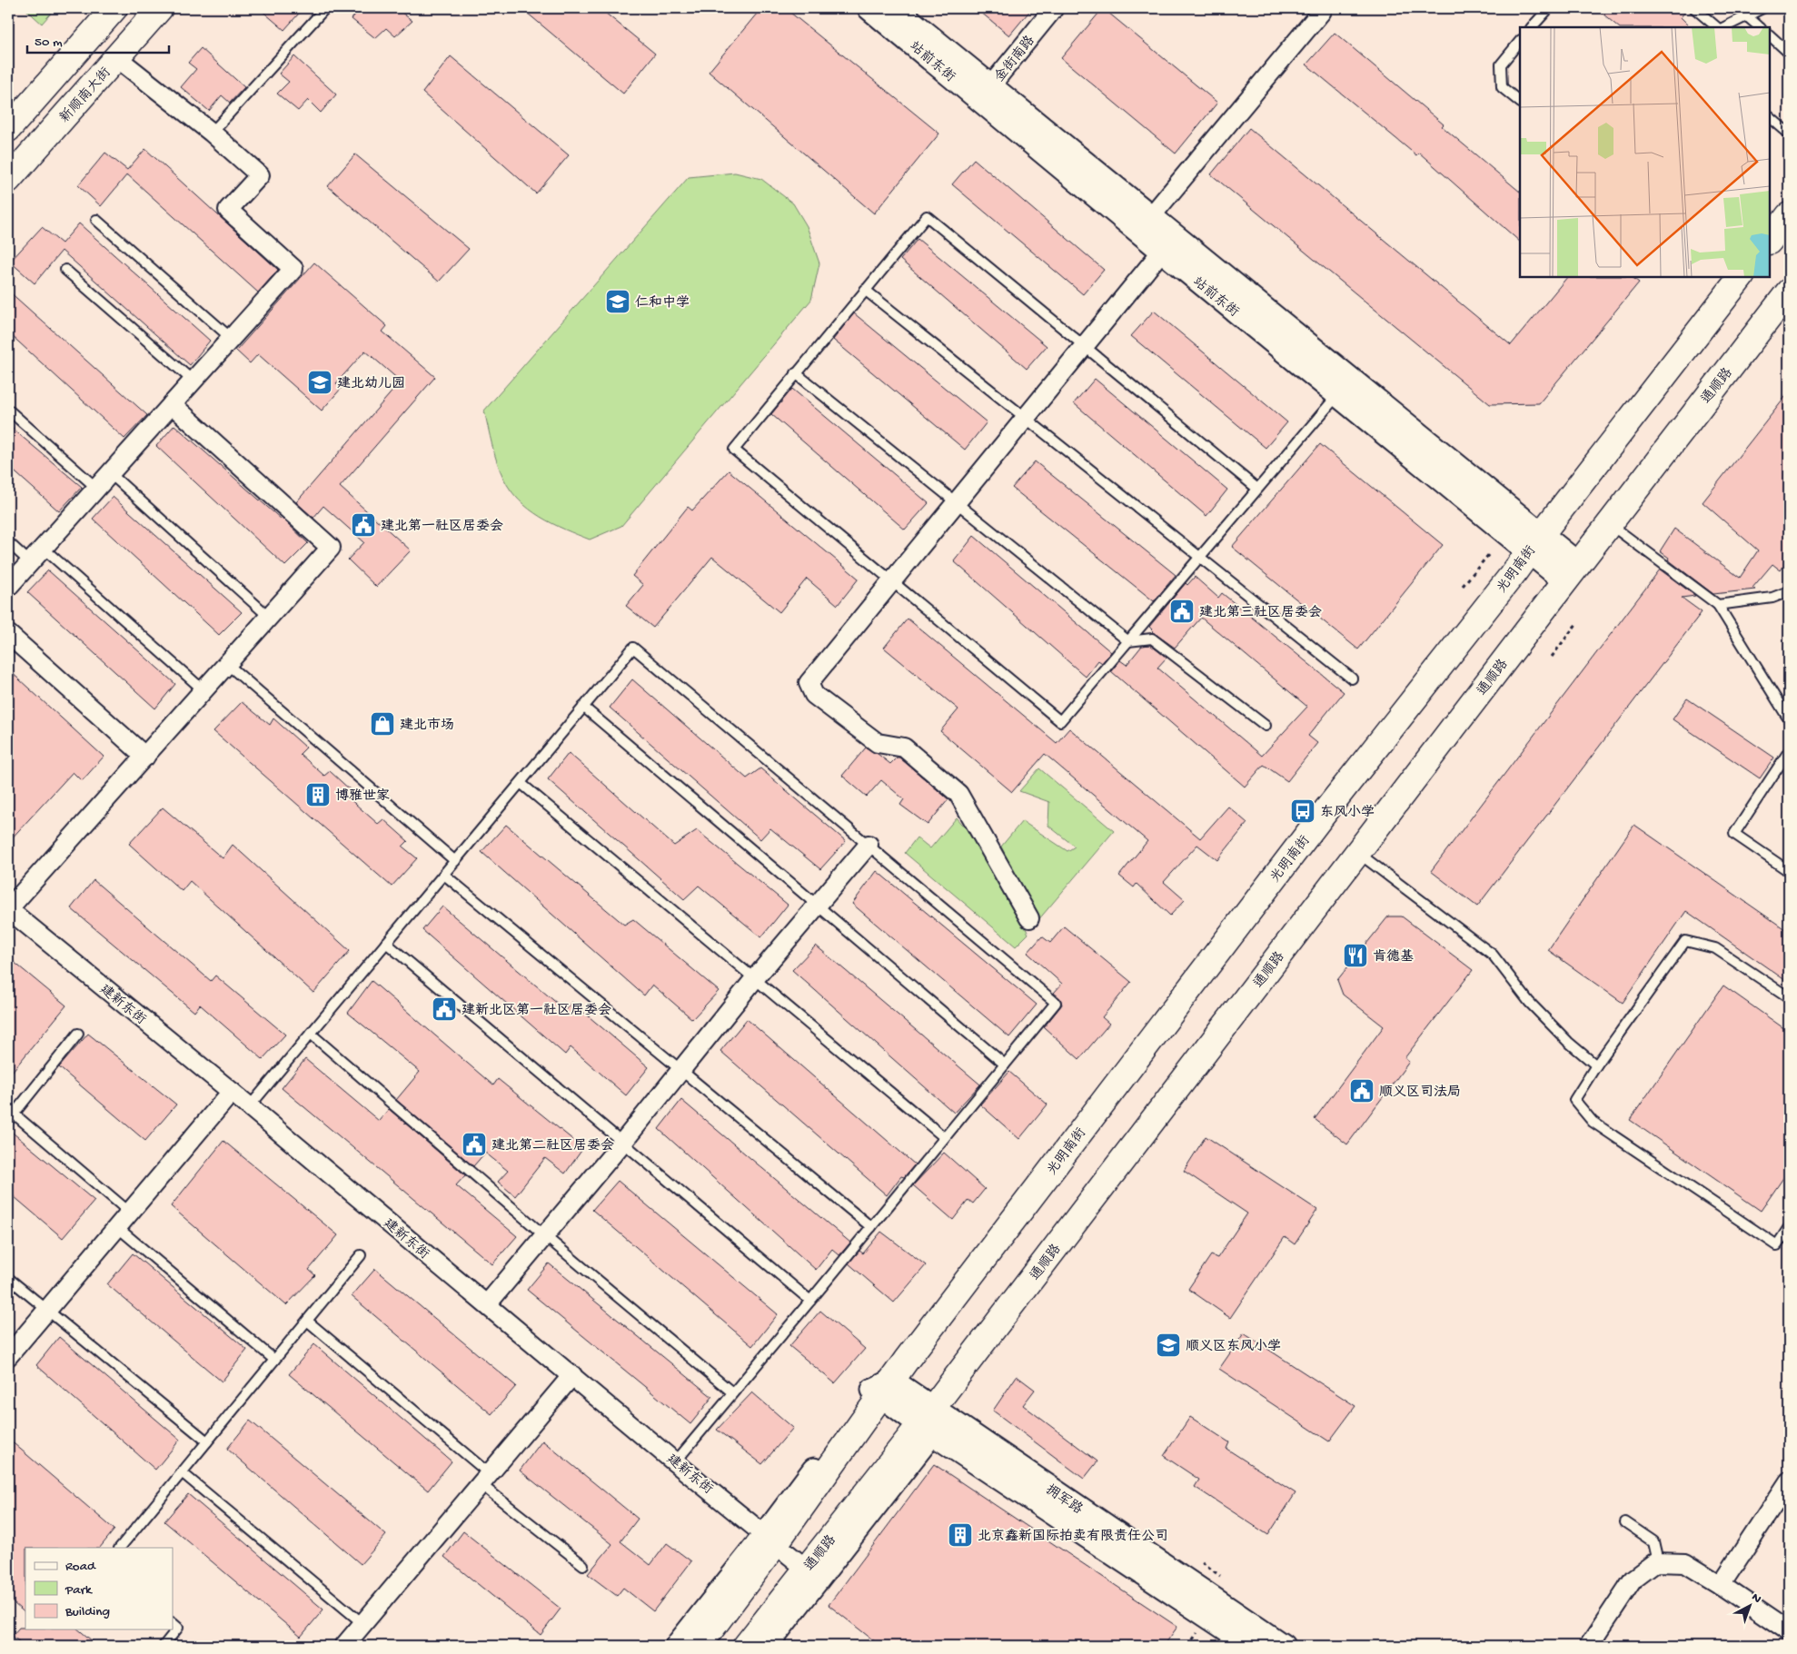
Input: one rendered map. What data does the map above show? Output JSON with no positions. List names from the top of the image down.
{
  "streets": {
    "main road": ["新顺南大街", "通顺路", "光明南街"],
    "street": [
      "金街南路",
      "站前东街",
      "建新东街",
      "拥军路"
    ]
  },
  "crossings": [
    ["金街南路", "站前东街"],
    ["站前东街", "通顺路"],
    ["站前东街", "光明南街"],
    ["通顺路", "建新东街"],
    ["通顺路", "拥军路"],
    ["光明南街", "拥军路"]
  ],
  "places": {
    "school or university": ["仁和中学", "建北幼儿园", "顺义区东风小学"],
    "public building": [
      "建北第一社区居委会",
      "建北第三社区居委会",
      "建新北区第一社区居委会",
      "顺义区司法局",
      "建北第二社区居委会"
    ],
    "shop": ["建北市场"],
    "building": ["博雅世家", "北京鑫新国际拍卖有限责任公司"],
    "bus stop": ["东风小学"],
    "restaurant": ["肯德基"]
  },
  "legend": ["Road", "Park", "Building"],
  "scale_bar": "50 m",
  "north": "top right"
}
